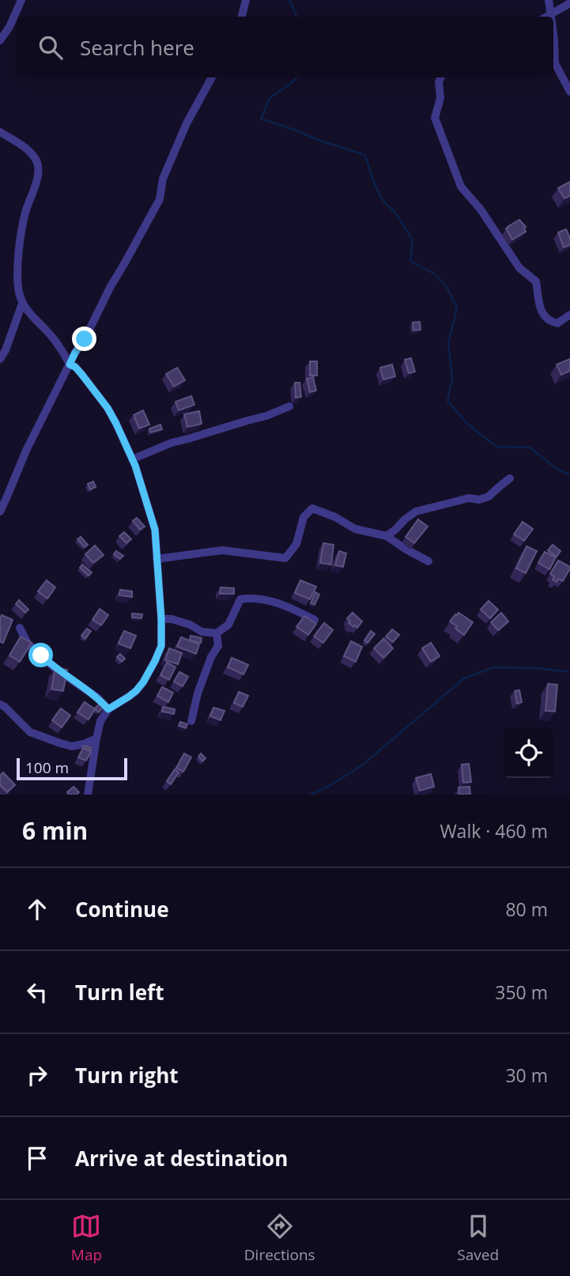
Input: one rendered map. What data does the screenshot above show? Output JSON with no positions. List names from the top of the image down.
{
  "scale_bar": "100 m",
  "page": {
    "search": "Search here",
    "scale": "100 m",
    "heading": ["6 min", "Walk · 460 m"],
    "list": [
      ["Continue", "80 m"],
      ["Turn left", "350 m"],
      ["Turn right", "30 m"],
      "Arrive at destination"
    ],
    "nav": ["Map", "Directions", "Saved"]
  }
}
